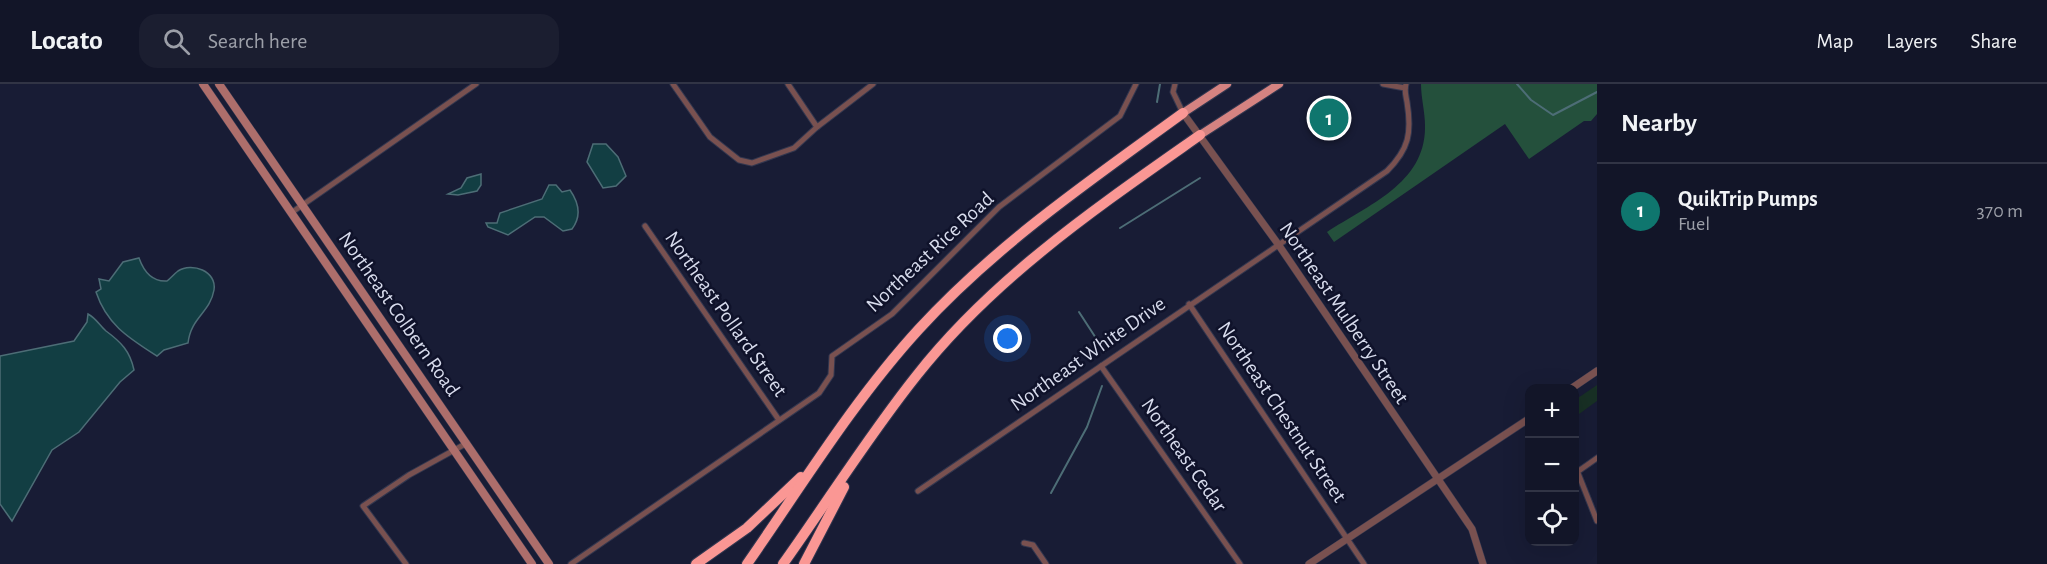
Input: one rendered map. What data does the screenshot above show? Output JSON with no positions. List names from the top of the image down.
{
  "streets": {
    "main road": ["Northeast Colbern Road"],
    "street": [
      "Northeast Rice Road",
      "Northeast Mulberry Street",
      "Northeast Pollard Street",
      "Northeast White Drive",
      "Northeast Chestnut Street",
      "Northeast Cedar"
    ]
  },
  "crossings": [
    ["Northeast Rice Road", "Northeast Pollard Street"],
    ["Northeast Mulberry Street", "Northeast White Drive"],
    ["Northeast White Drive", "Northeast Chestnut Street"],
    ["Northeast White Drive", "Northeast Cedar"]
  ],
  "page": {
    "header": "Locato",
    "search": "Search here",
    "nav": ["Map", "Layers", "Share"],
    "heading": "Nearby",
    "pins": "1",
    "list": [
      {
        "mark": "1",
        "name": "QuikTrip Pumps",
        "note": "Fuel",
        "value": "370 m"
      }
    ],
    "map_buttons": ["+", "−"]
  }
}
